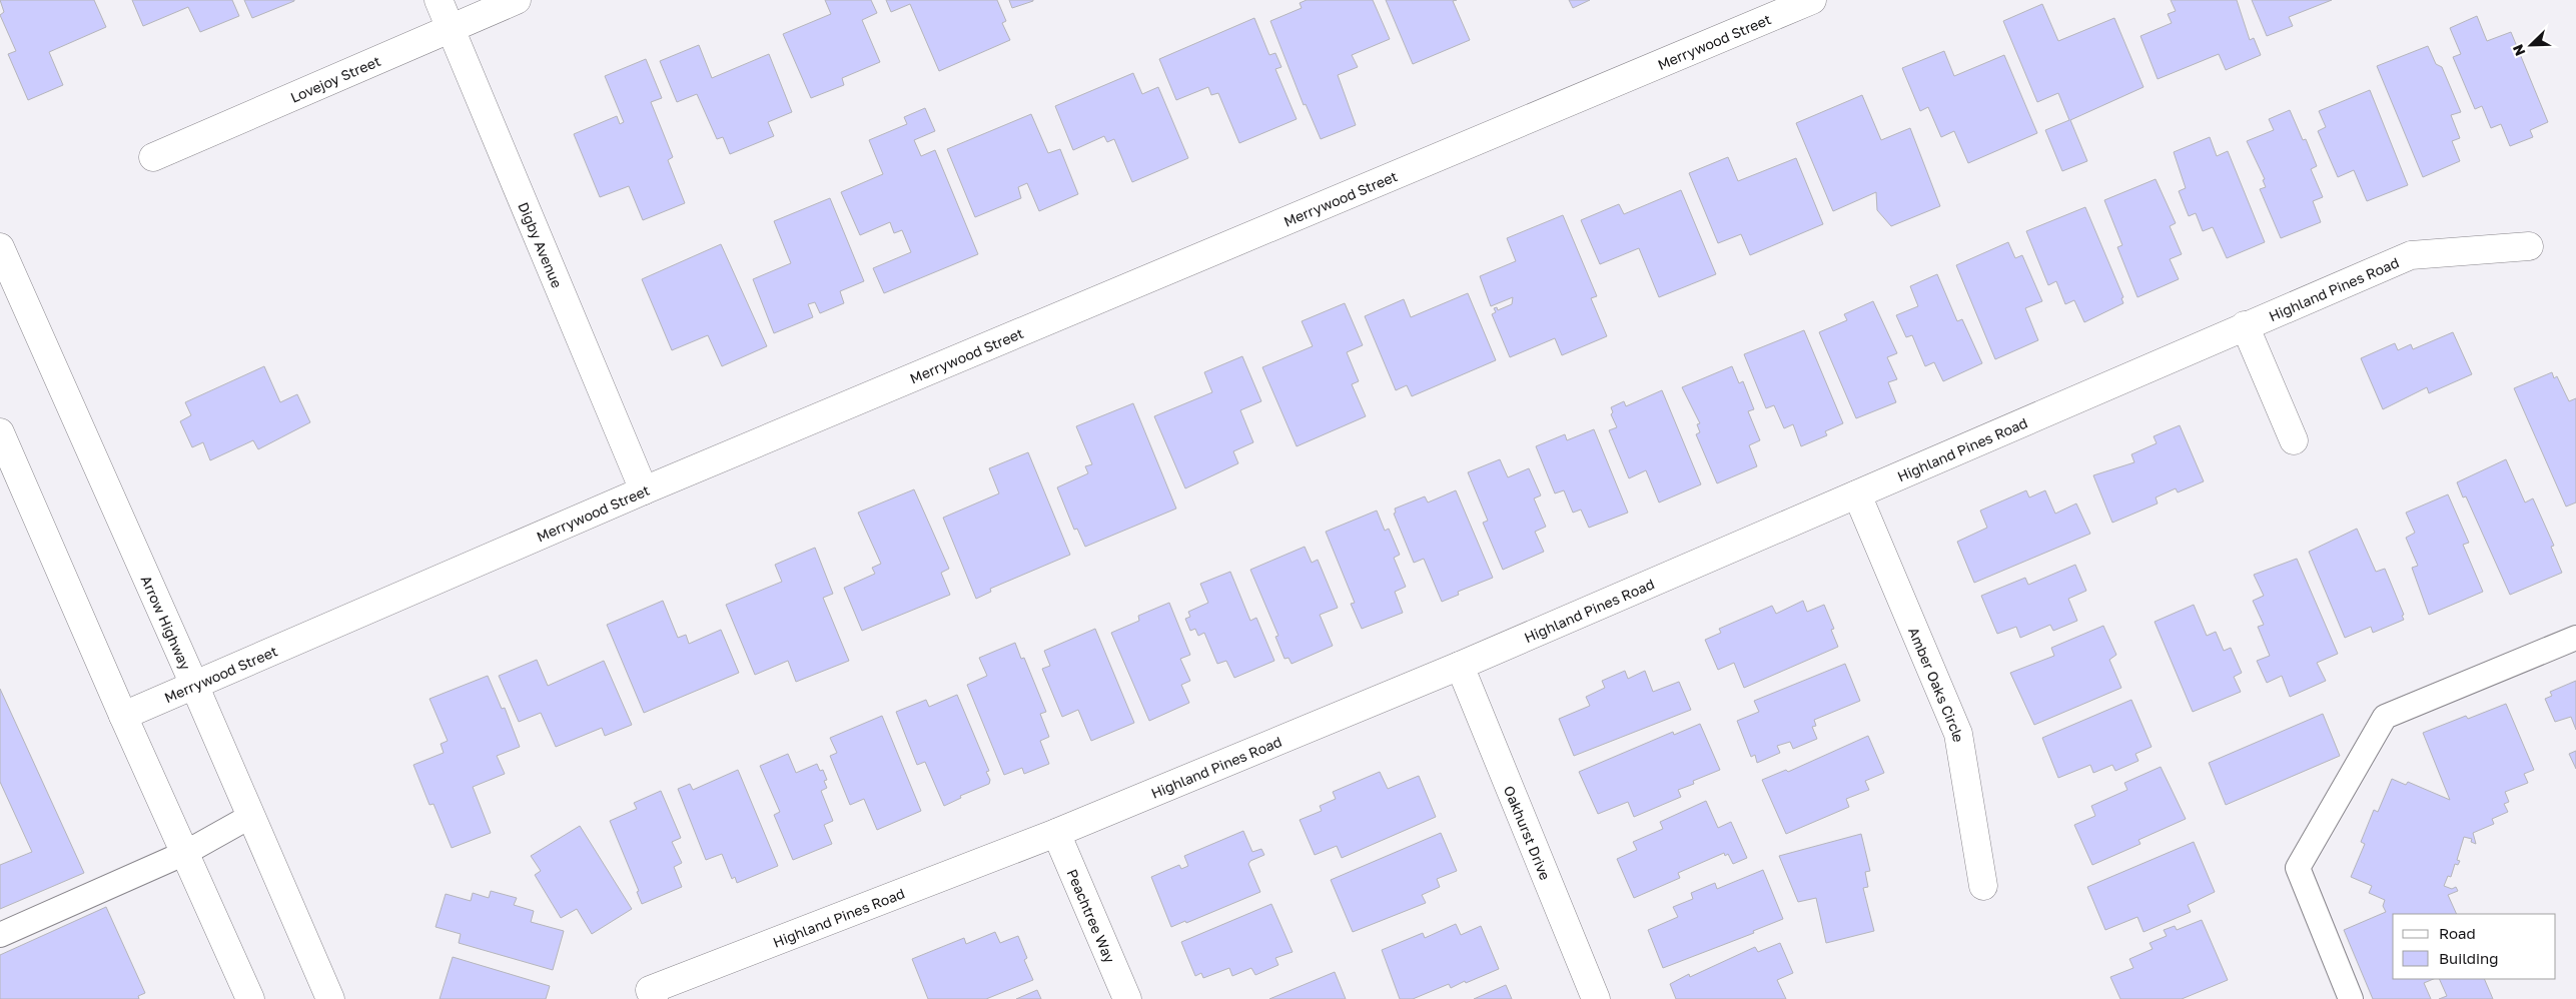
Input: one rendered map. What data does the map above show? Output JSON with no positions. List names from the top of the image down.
{
  "streets": {
    "street": [
      "Merrywood Street",
      "Lovejoy Street",
      "Digby Avenue",
      "Highland Pines Road",
      "Arrow Highway",
      "Amber Oaks Circle",
      "Oakhurst Drive",
      "Peachtree Way"
    ]
  },
  "crossings": [
    ["Merrywood Street", "Digby Avenue"],
    ["Merrywood Street", "Arrow Highway"],
    ["Lovejoy Street", "Digby Avenue"],
    ["Highland Pines Road", "Amber Oaks Circle"],
    ["Highland Pines Road", "Oakhurst Drive"],
    ["Highland Pines Road", "Peachtree Way"]
  ],
  "legend": ["Road", "Building"],
  "north": "bottom left"
}
